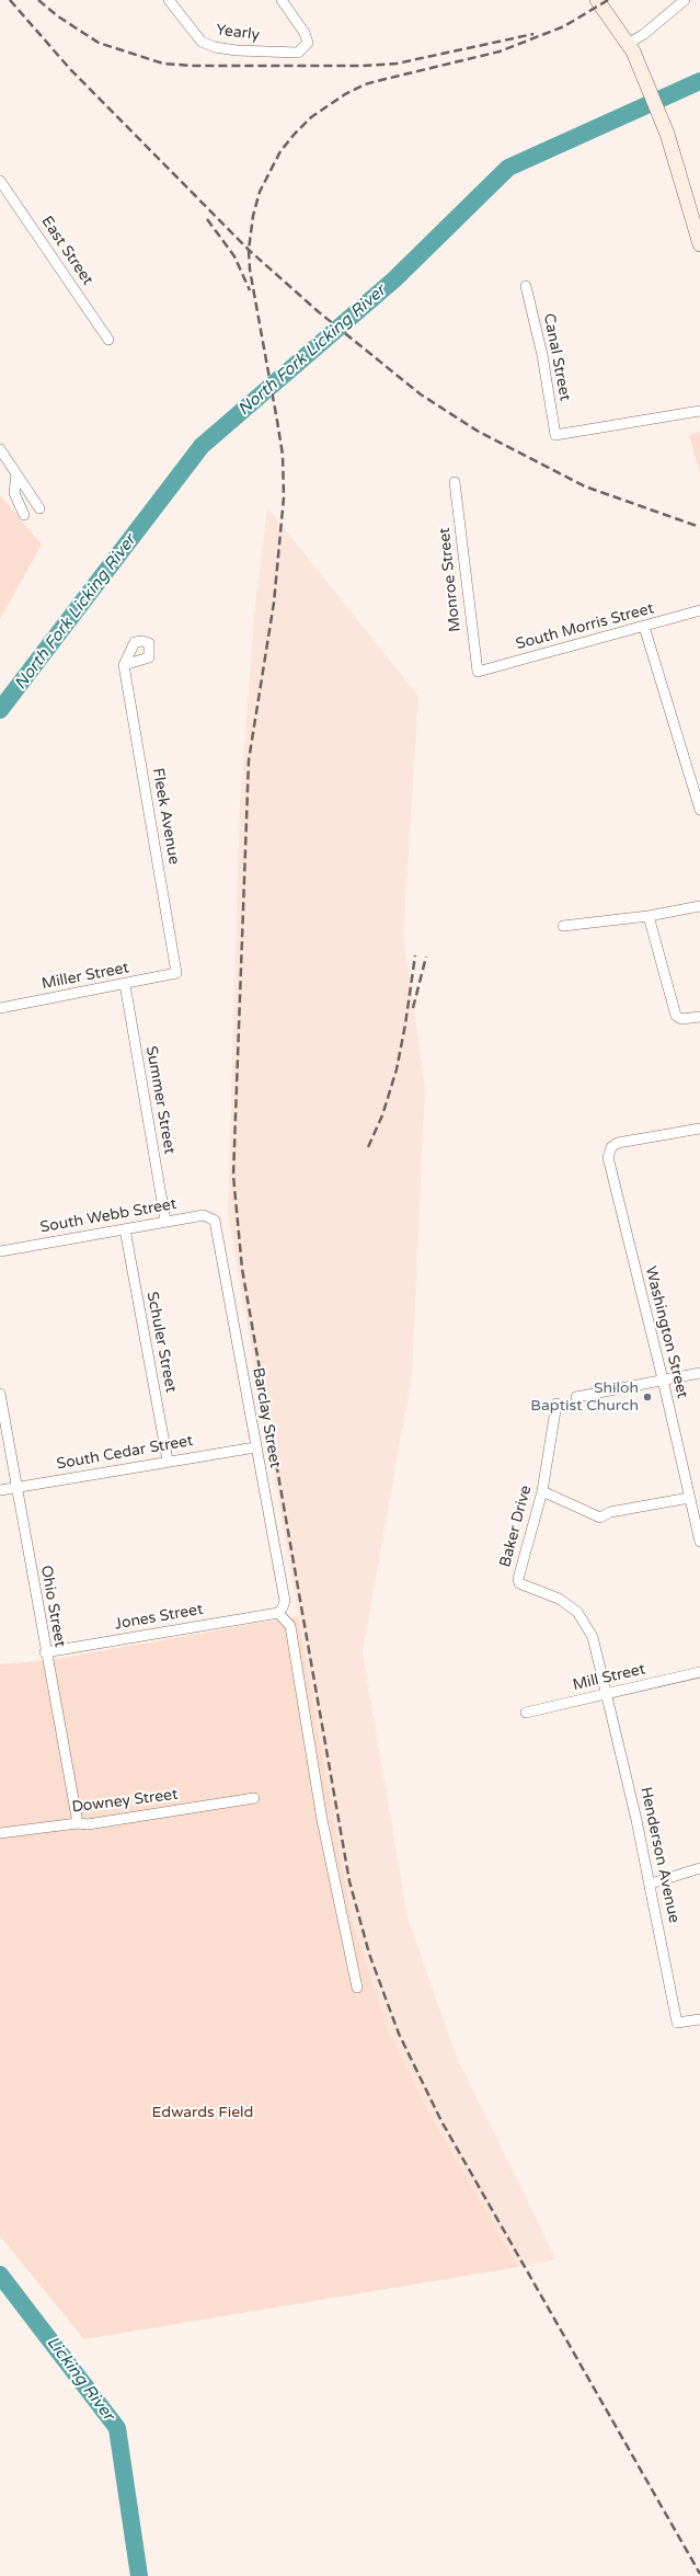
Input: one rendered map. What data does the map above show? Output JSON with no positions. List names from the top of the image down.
{
  "streets": {
    "street": [
      "Yearly",
      "East Street",
      "Canal Street",
      "Monroe Street",
      "South Morris Street",
      "Fleek Avenue",
      "Miller Street",
      "Summer Street",
      "South Webb Street",
      "Washington Street",
      "Schuler Street",
      "Barclay Street",
      "South Cedar Street",
      "Baker Drive",
      "Ohio Street",
      "Jones Street",
      "Mill Street",
      "Downey Street",
      "Henderson Avenue"
    ]
  },
  "crossings": [
    ["Monroe Street", "South Morris Street"],
    ["Fleek Avenue", "Miller Street"],
    ["Miller Street", "Summer Street"],
    ["Summer Street", "South Webb Street"],
    ["South Webb Street", "Schuler Street"],
    ["South Webb Street", "Barclay Street"],
    ["Schuler Street", "South Cedar Street"],
    ["Barclay Street", "South Cedar Street"],
    ["Barclay Street", "Jones Street"],
    ["South Cedar Street", "Ohio Street"],
    ["Baker Drive", "Mill Street"],
    ["Baker Drive", "Henderson Avenue"],
    ["Ohio Street", "Jones Street"],
    ["Ohio Street", "Downey Street"],
    ["Mill Street", "Henderson Avenue"]
  ],
  "water": ["North Fork Licking River", "Licking River"],
  "parks": ["Edwards Field"],
  "places": ["Shiloh Baptist Church"]
}
